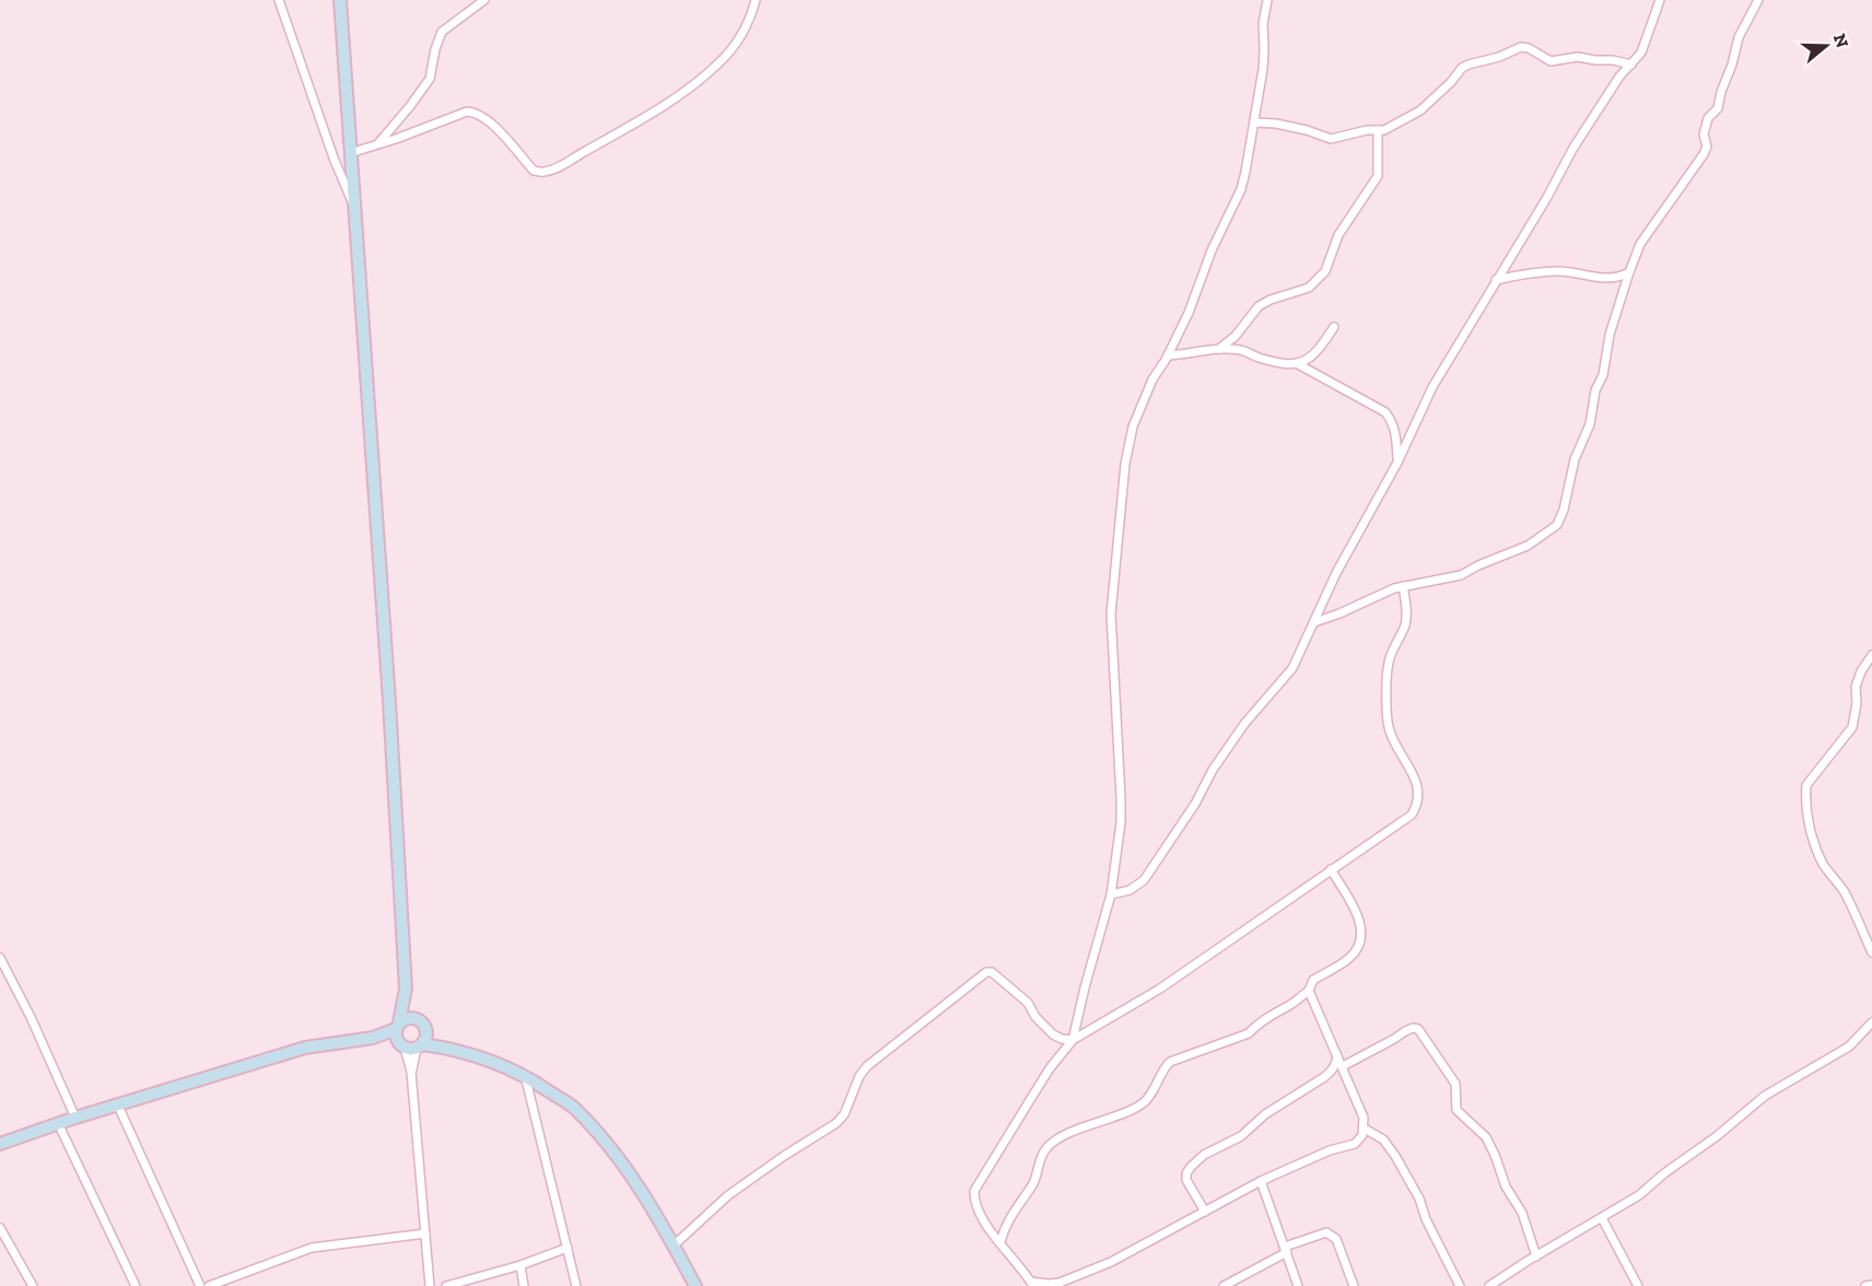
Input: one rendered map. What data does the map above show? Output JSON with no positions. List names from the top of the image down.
{
  "north": "right"
}
